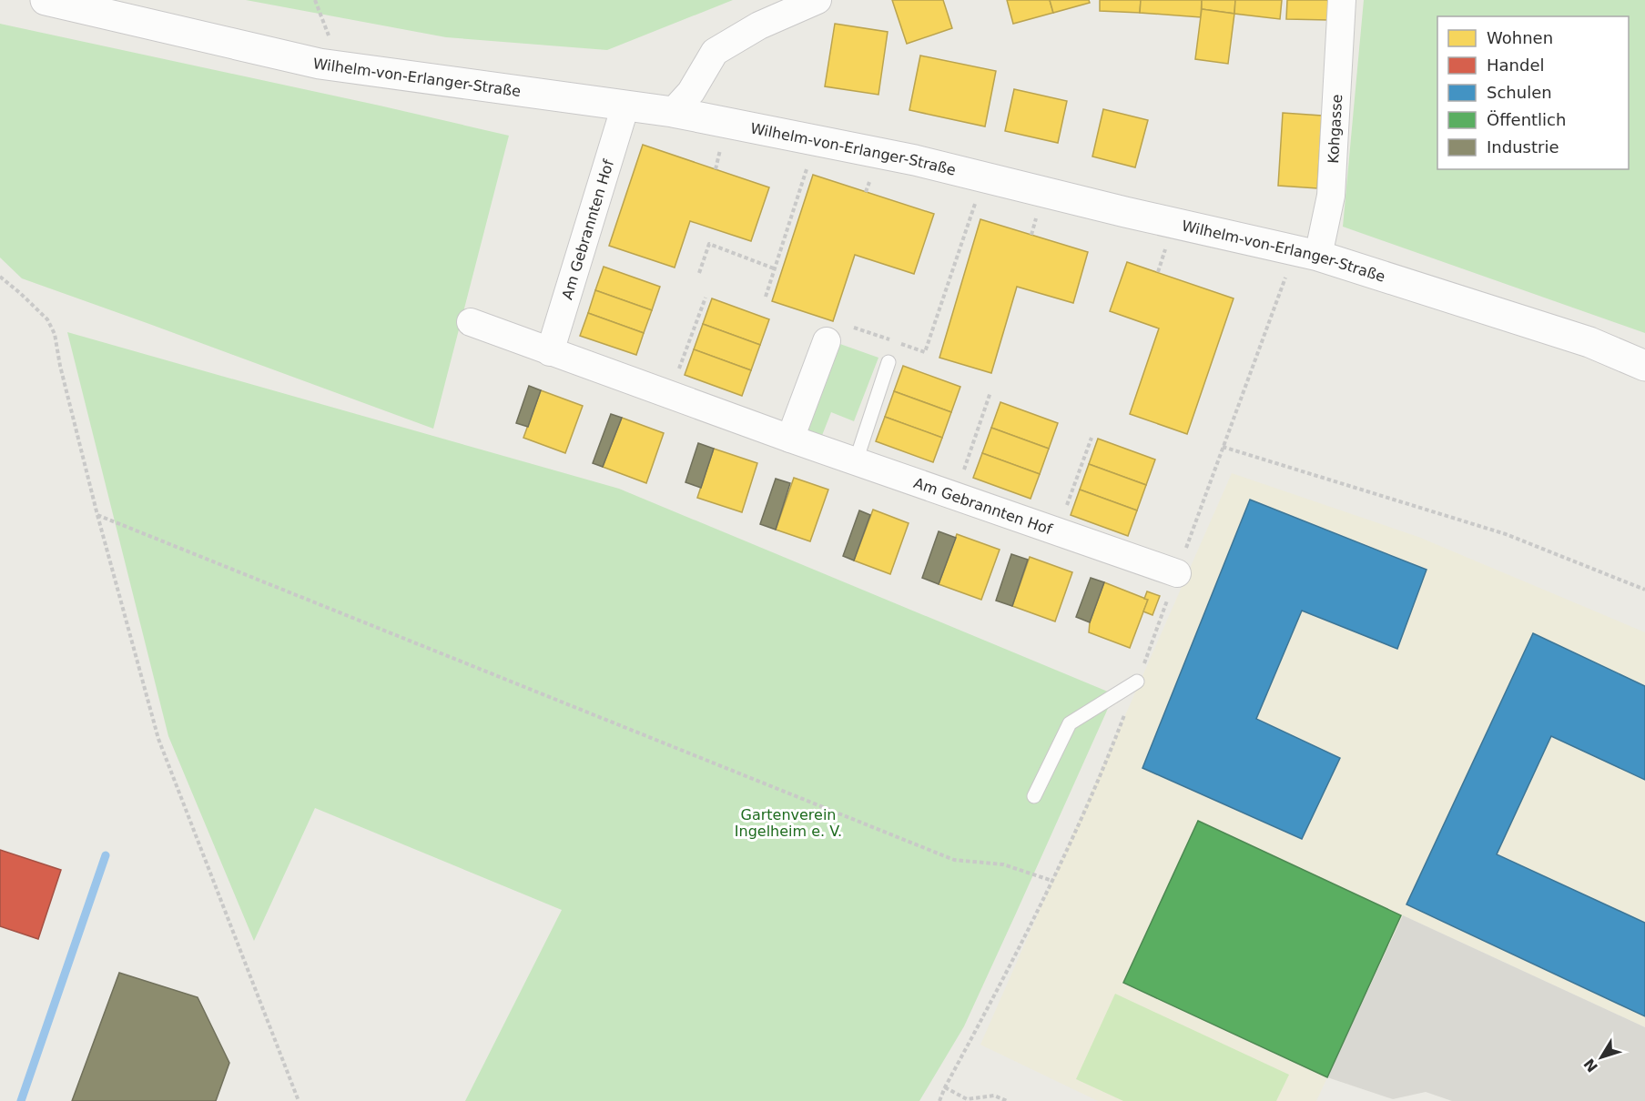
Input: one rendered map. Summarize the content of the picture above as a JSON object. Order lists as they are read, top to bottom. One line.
{"streets":{"main road":["Wilhelm-von-Erlanger-Straße"],"street":["Kohgasse","Am Gebrannten Hof"]},"crossings":[["Wilhelm-von-Erlanger-Straße","Kohgasse"],["Wilhelm-von-Erlanger-Straße","Am Gebrannten Hof"]],"parks":["Gartenverein Ingelheim e. V."],"legend":["Wohnen","Handel","Schulen","Öffentlich","Industrie"],"north":"bottom left"}
